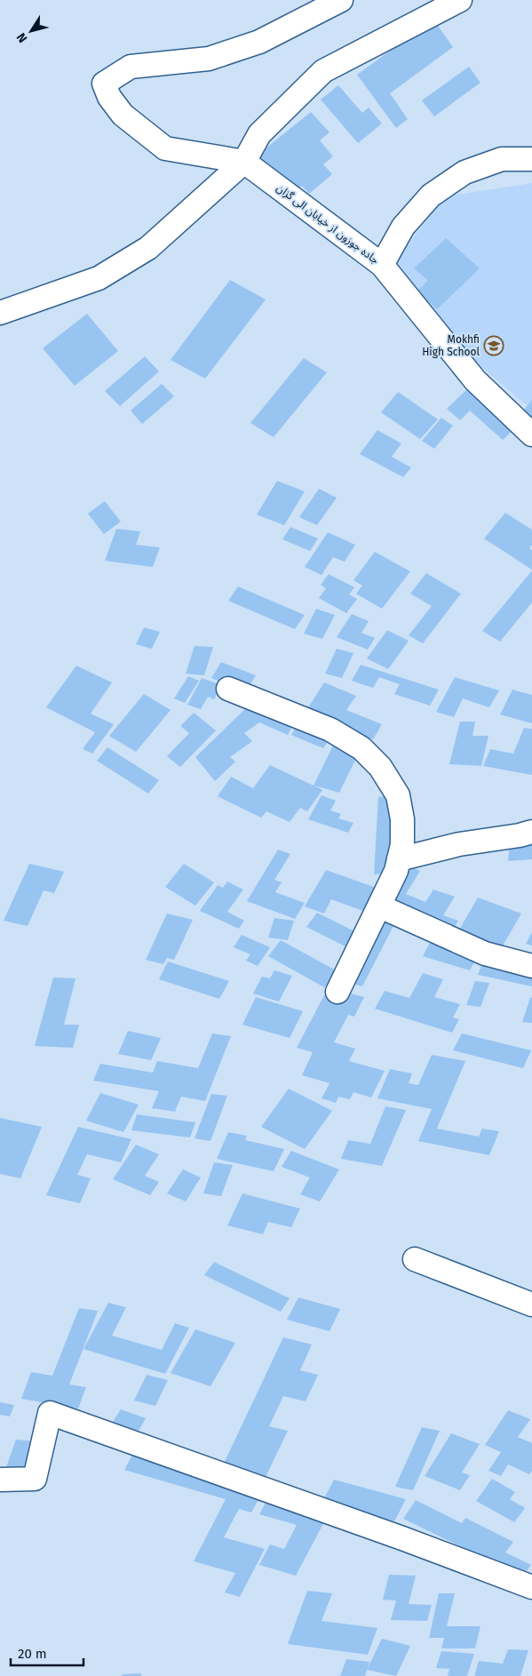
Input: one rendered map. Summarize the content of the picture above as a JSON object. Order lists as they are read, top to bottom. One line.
{"streets":{"street":["جاده جوزون از خیابان الی گزان"]},"places":{"school or university":["Mokhfi High School"]},"scale_bar":"20 m","north":"bottom left"}
